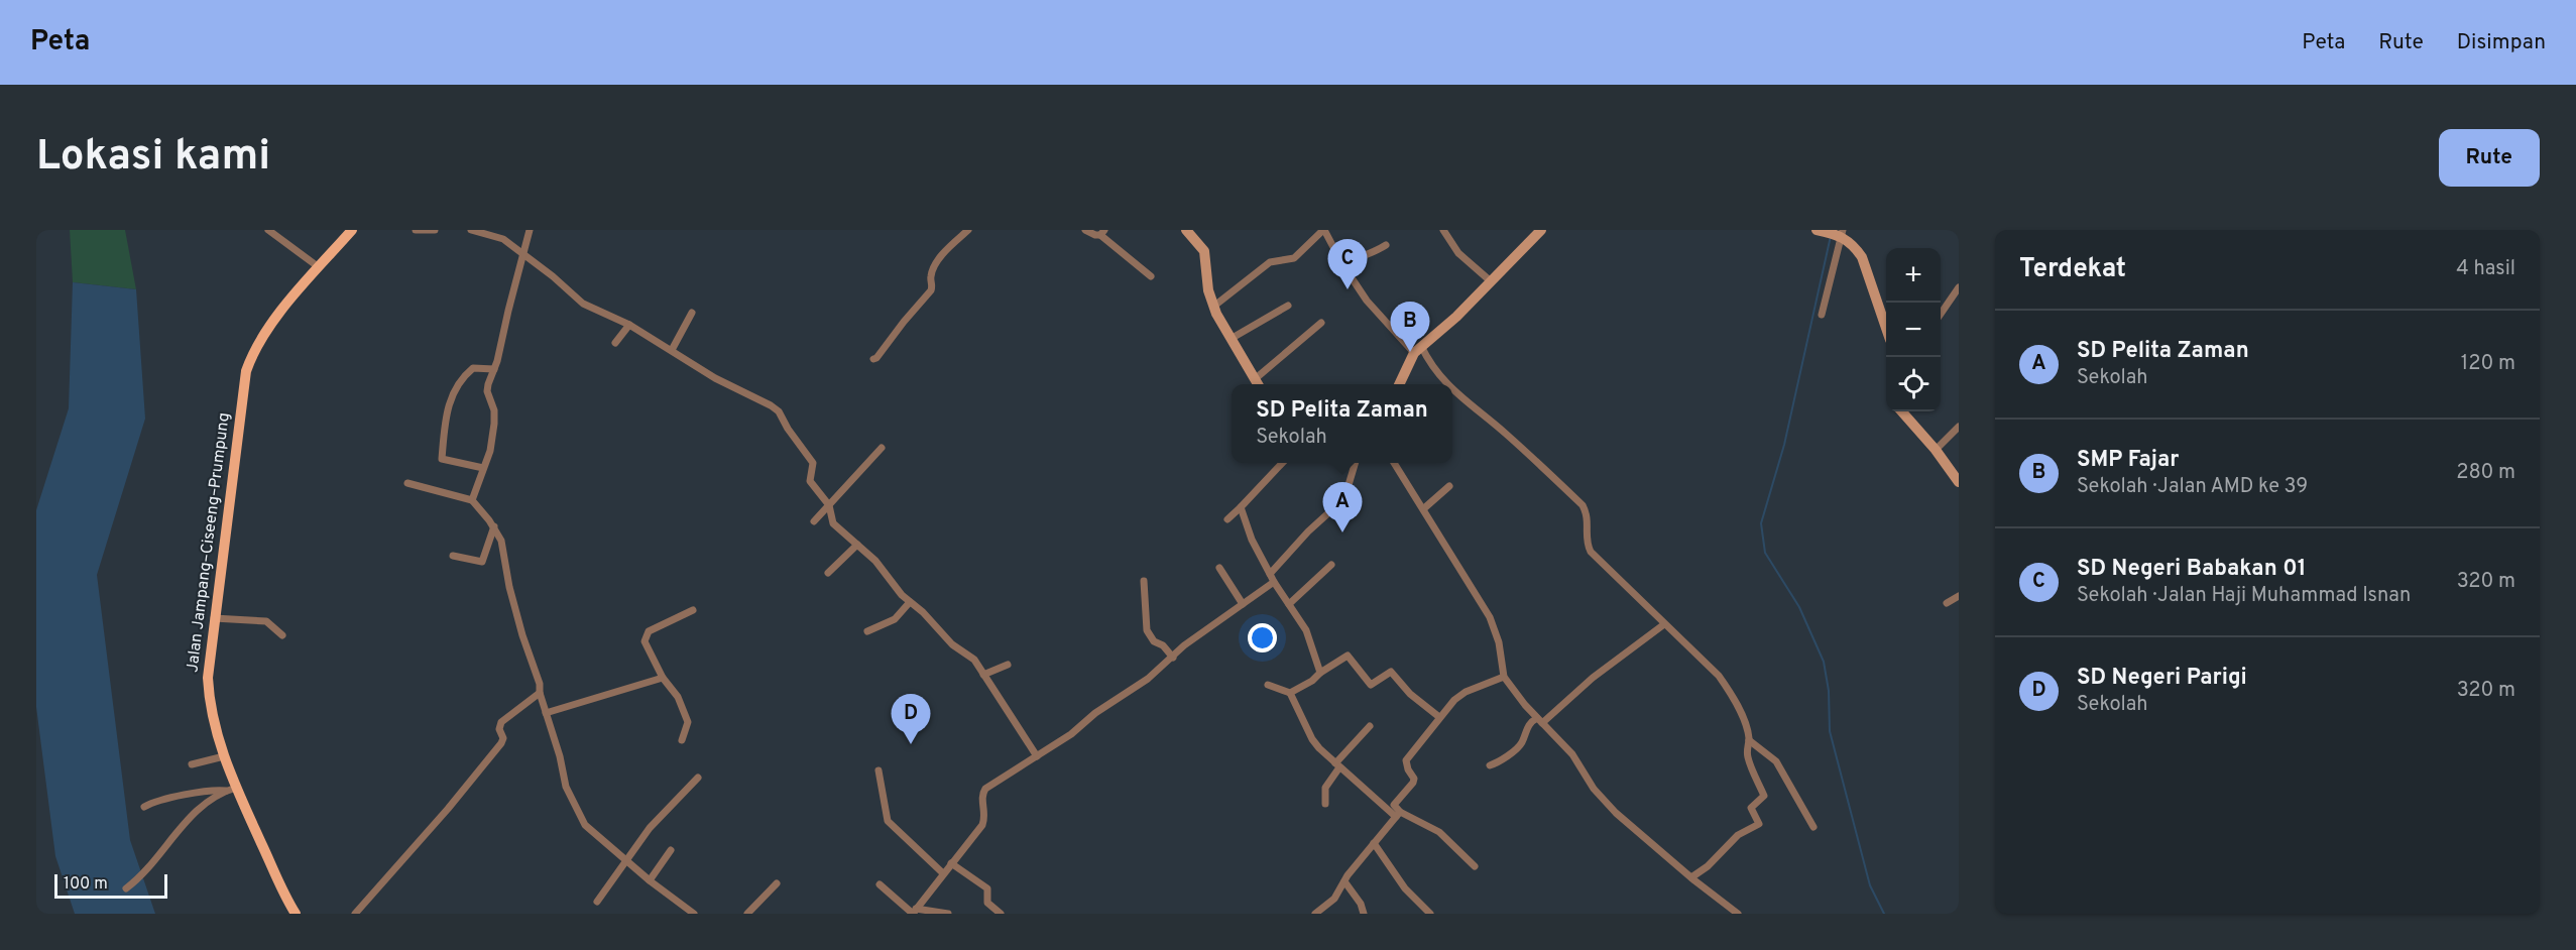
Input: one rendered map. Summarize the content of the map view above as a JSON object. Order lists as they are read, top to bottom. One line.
{"streets":{"main road":["Jalan Jampang–Ciseeng–Prumpung"]},"scale_bar":"100 m","page":{"header":"Peta","nav":["Peta","Rute","Disimpan"],"buttons":"Rute","title":"Lokasi kami","heading":["Terdekat","4 hasil"],"pins":["C","B","A","D"],"map_buttons":["+","−"],"list":[{"mark":"A","name":"SD Pelita Zaman","note":"Sekolah","value":"120 m"},{"mark":"B","name":"SMP Fajar","note":"Sekolah · Jalan AMD ke 39","value":"280 m"},{"mark":"C","name":"SD Negeri Babakan 01","note":"Sekolah · Jalan Haji Muhammad Isnan","value":"320 m"},{"mark":"D","name":"SD Negeri Parigi","note":"Sekolah","value":"320 m"}],"popup":["SD Pelita Zaman","Sekolah"],"scale":"100 m"}}
